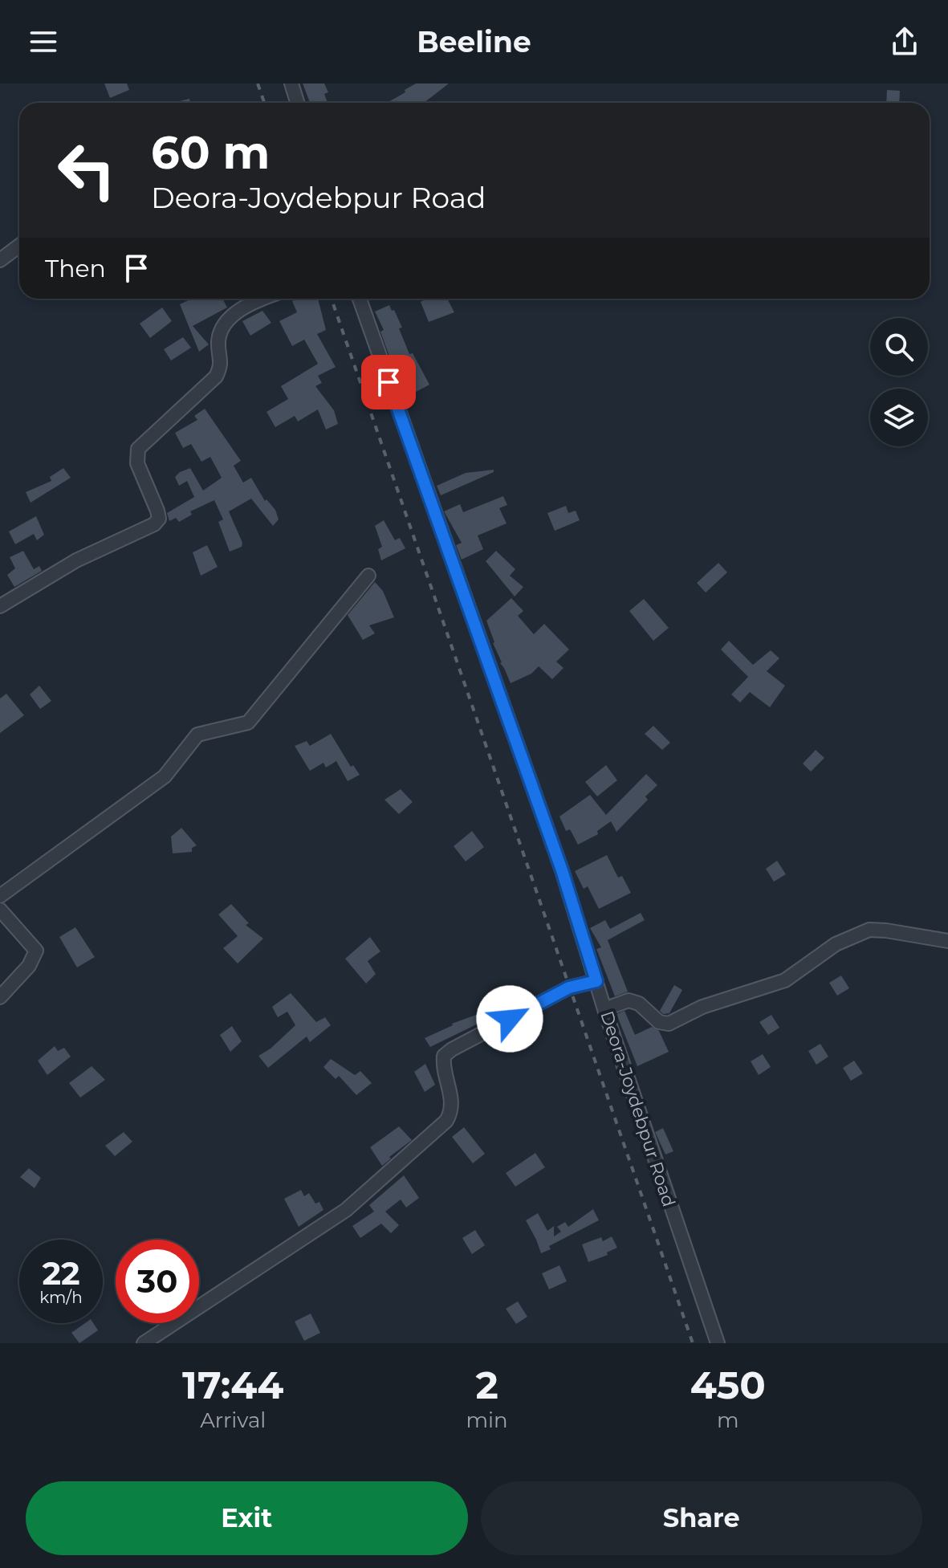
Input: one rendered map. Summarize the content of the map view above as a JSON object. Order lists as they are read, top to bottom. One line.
{"streets":{"street":["Deora-Joydebpur Road"]},"page":{"header":"Beeline","turn":["60 m","Deora-Joydebpur Road"],"then":"Then","speed":"22 km/h","limit":"30","eta":["17:44","Arrival","2","min","450","m"],"buttons":["Exit","Share"]}}
